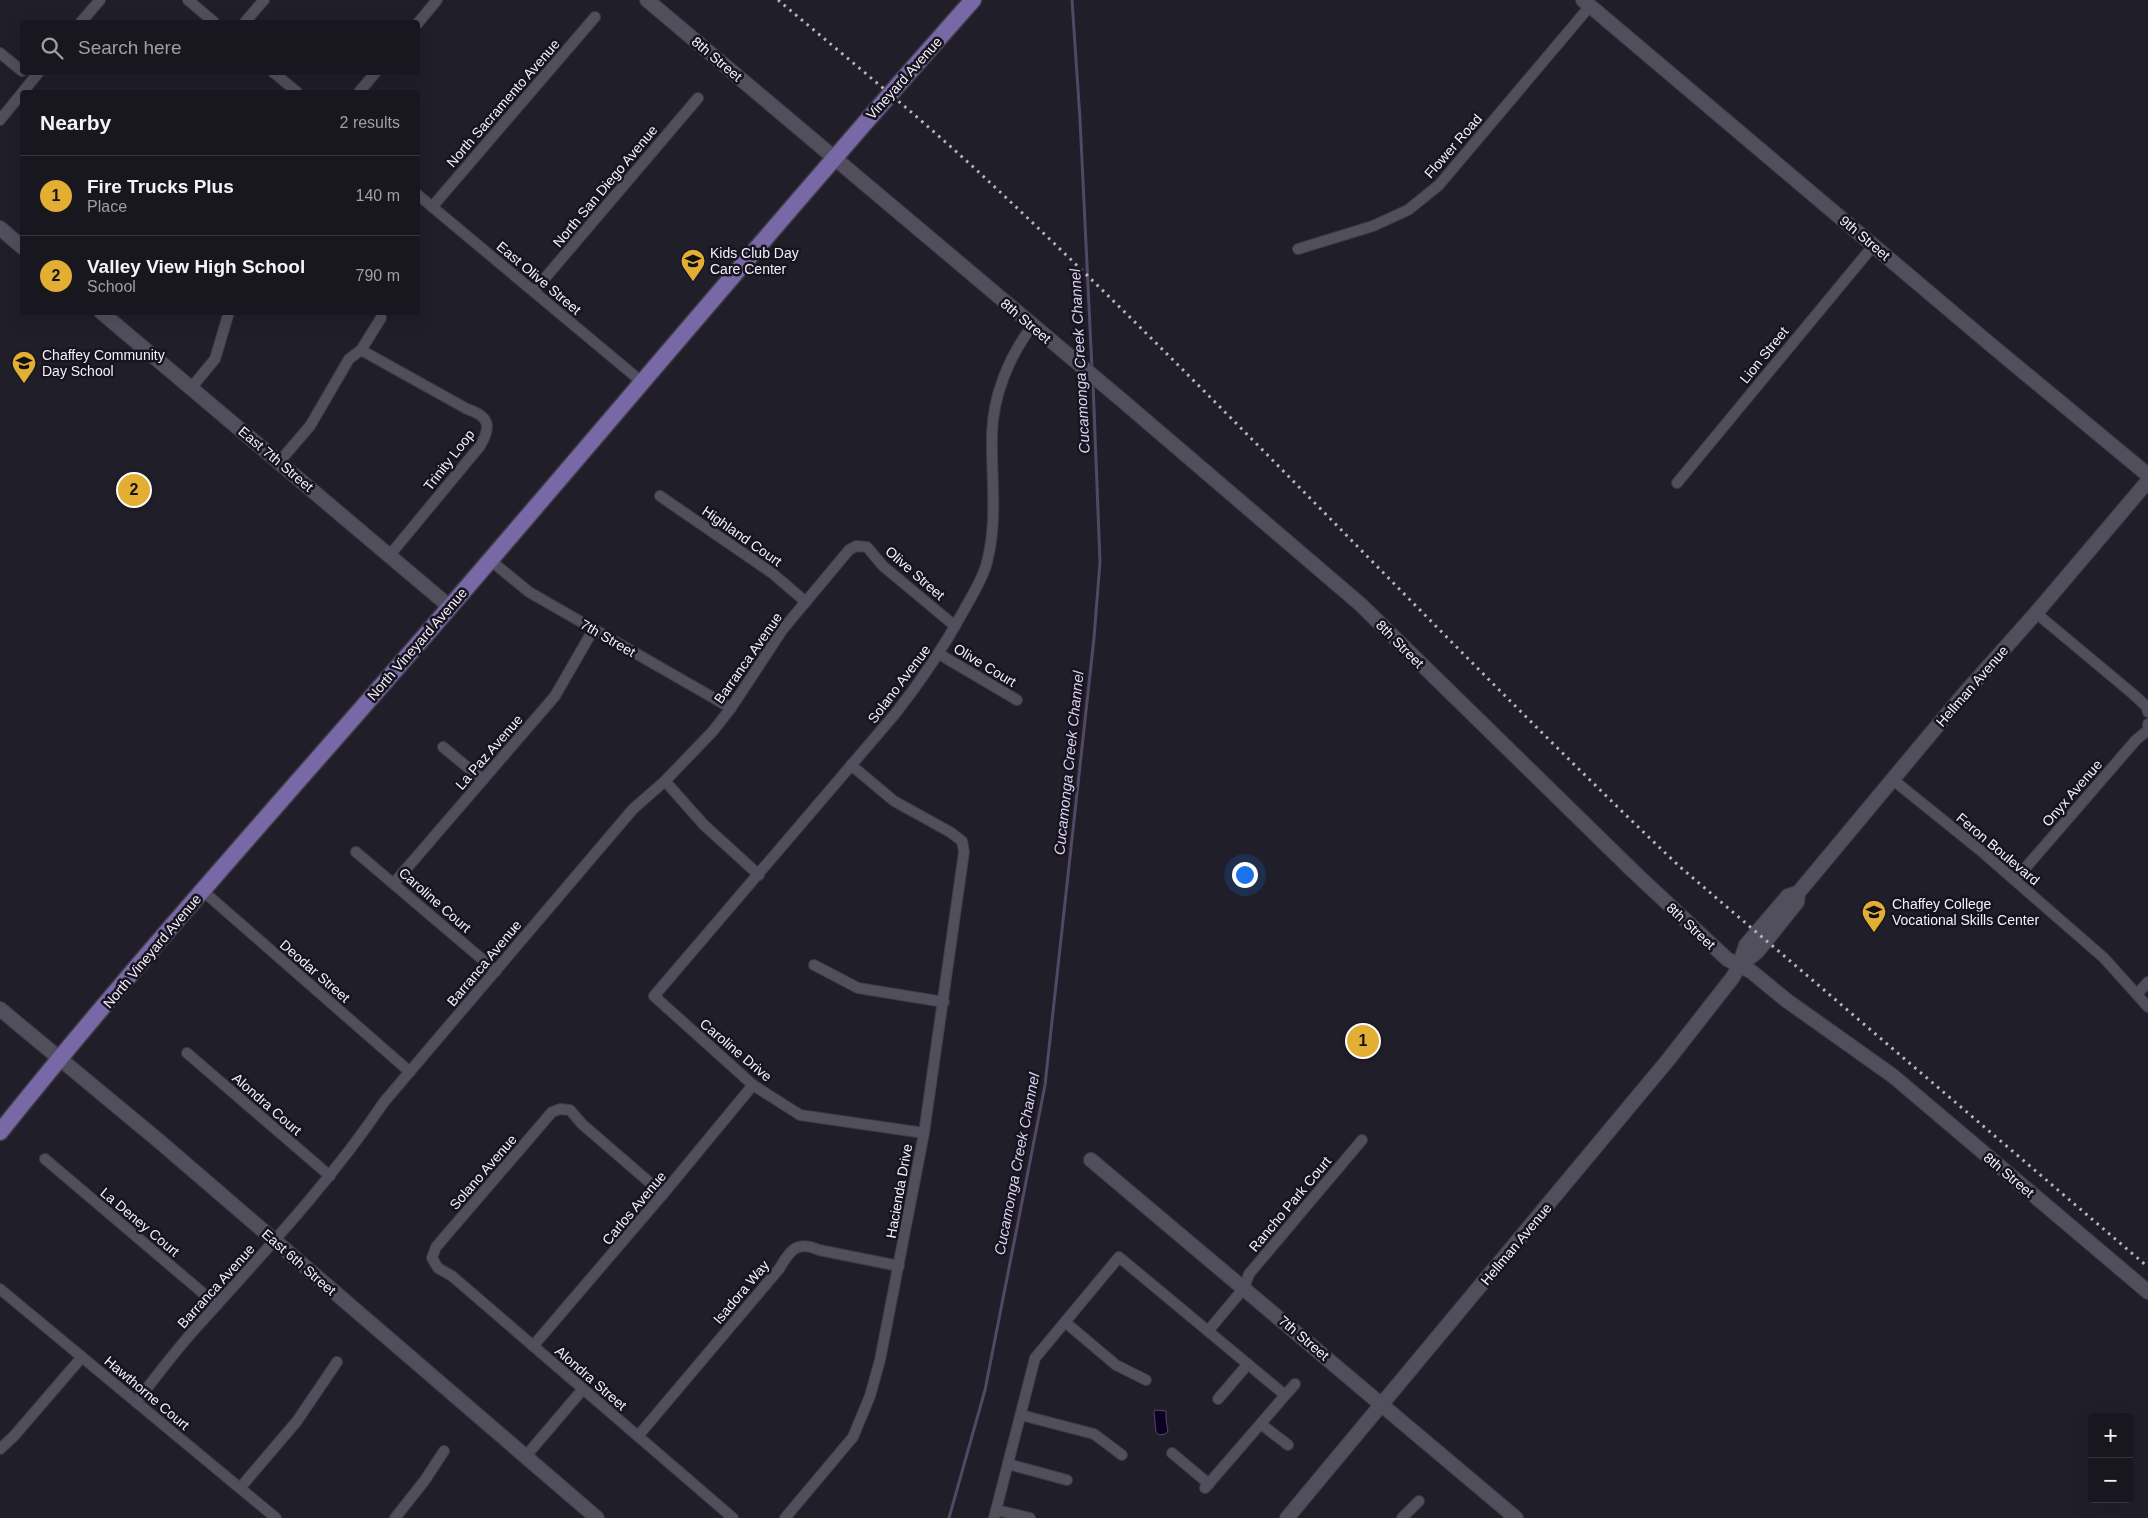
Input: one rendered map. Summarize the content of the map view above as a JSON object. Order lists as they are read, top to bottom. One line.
{"streets":{"main road":["Vineyard Avenue","North Vineyard Avenue"],"street":["8th Street","North Sacramento Avenue","Flower Road","North San Diego Avenue","9th Street","East Olive Street","Lion Street","East 7th Street","Trinity Loop","Highland Court","Olive Street","7th Street","Barranca Avenue","Olive Court","Solano Avenue","Hellman Avenue","La Paz Avenue","Onyx Avenue","Feron Boulevard","Caroline Court","Deodar Street","Caroline Drive","Alondra Court","Hacienda Drive","Rancho Park Court","Carlos Avenue","La Deney Court","East 6th Street","Isadora Way","Alondra Street","Hawthorne Court"]},"crossings":[["8th Street","Vineyard Avenue"],["8th Street","North Vineyard Avenue"],["8th Street","Solano Avenue"],["8th Street","Hellman Avenue"],["Vineyard Avenue","North Vineyard Avenue"],["North Sacramento Avenue","East Olive Street"],["Flower Road","9th Street"],["North San Diego Avenue","East Olive Street"],["9th Street","Lion Street"],["East Olive Street","North Vineyard Avenue"],["East 7th Street","Trinity Loop"],["East 7th Street","North Vineyard Avenue"],["Highland Court","Barranca Avenue"],["Olive Street","Barranca Avenue"],["Olive Street","Solano Avenue"],["7th Street","North Vineyard Avenue"],["7th Street","Barranca Avenue"],["7th Street","Hellman Avenue"],["7th Street","La Paz Avenue"],["7th Street","Rancho Park Court"],["North Vineyard Avenue","Deodar Street"],["North Vineyard Avenue","East 6th Street"],["Barranca Avenue","Caroline Court"],["Barranca Avenue","Deodar Street"],["Barranca Avenue","Alondra Court"],["Barranca Avenue","La Deney Court"],["Barranca Avenue","East 6th Street"],["Barranca Avenue","Hawthorne Court"],["Olive Court","Solano Avenue"],["Solano Avenue","Caroline Drive"],["Solano Avenue","Hacienda Drive"],["Solano Avenue","Carlos Avenue"],["Solano Avenue","Alondra Street"],["Hellman Avenue","Feron Boulevard"],["La Paz Avenue","Caroline Court"],["Onyx Avenue","Feron Boulevard"],["Caroline Drive","Hacienda Drive"],["Caroline Drive","Carlos Avenue"],["Hacienda Drive","Isadora Way"],["Carlos Avenue","Alondra Street"],["Isadora Way","Alondra Street"]],"water":["Cucamonga Creek Channel"],"places":{"school or university":["Kids Club Day Care Center","Chaffey Community Day School","Chaffey College Vocational Skills Center"]},"page":{"search":"Search here","heading":["Nearby","2 results"],"list":[{"mark":"1","name":"Fire Trucks Plus","note":"Place","value":"140 m"},{"mark":"2","name":"Valley View High School","note":"School","value":"790 m"}],"pins":["2","1"],"map_buttons":["+","−"]}}
